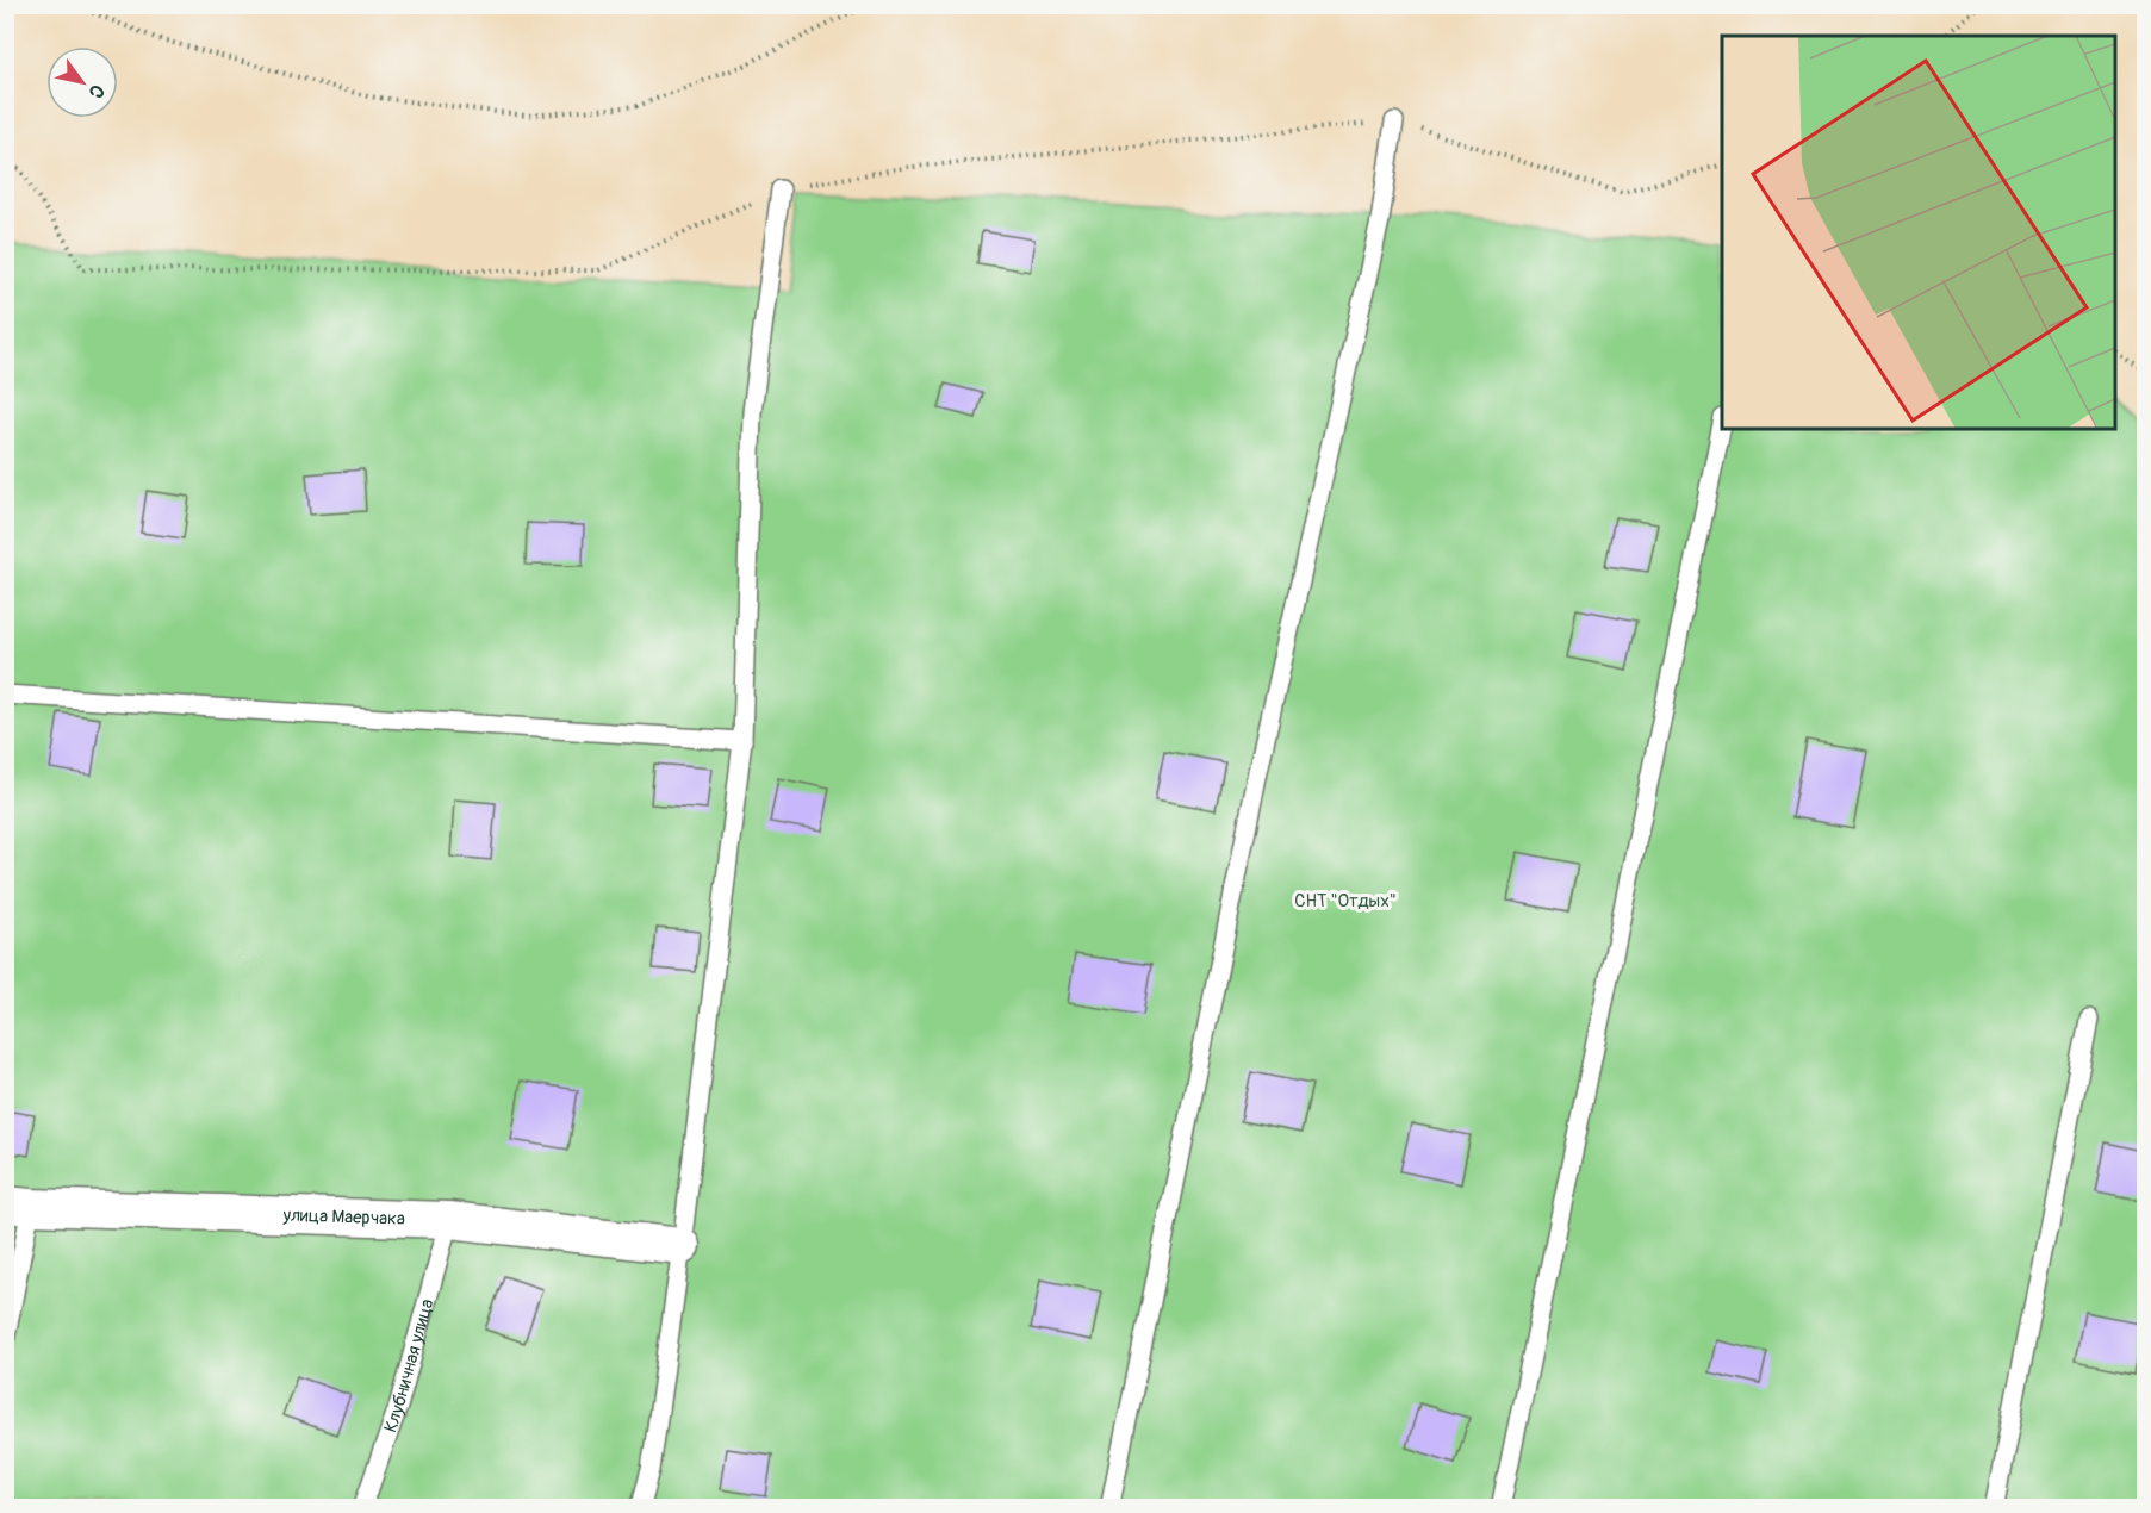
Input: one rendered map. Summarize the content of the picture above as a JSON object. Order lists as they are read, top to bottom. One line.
{"streets":{"street":["улица Маерчака"],"lane":["Клубничная улица"]},"crossings":[["улица Маерчака","Клубничная улица"]],"parks":["СНТ \"Отдых\""],"north":"bottom right"}
